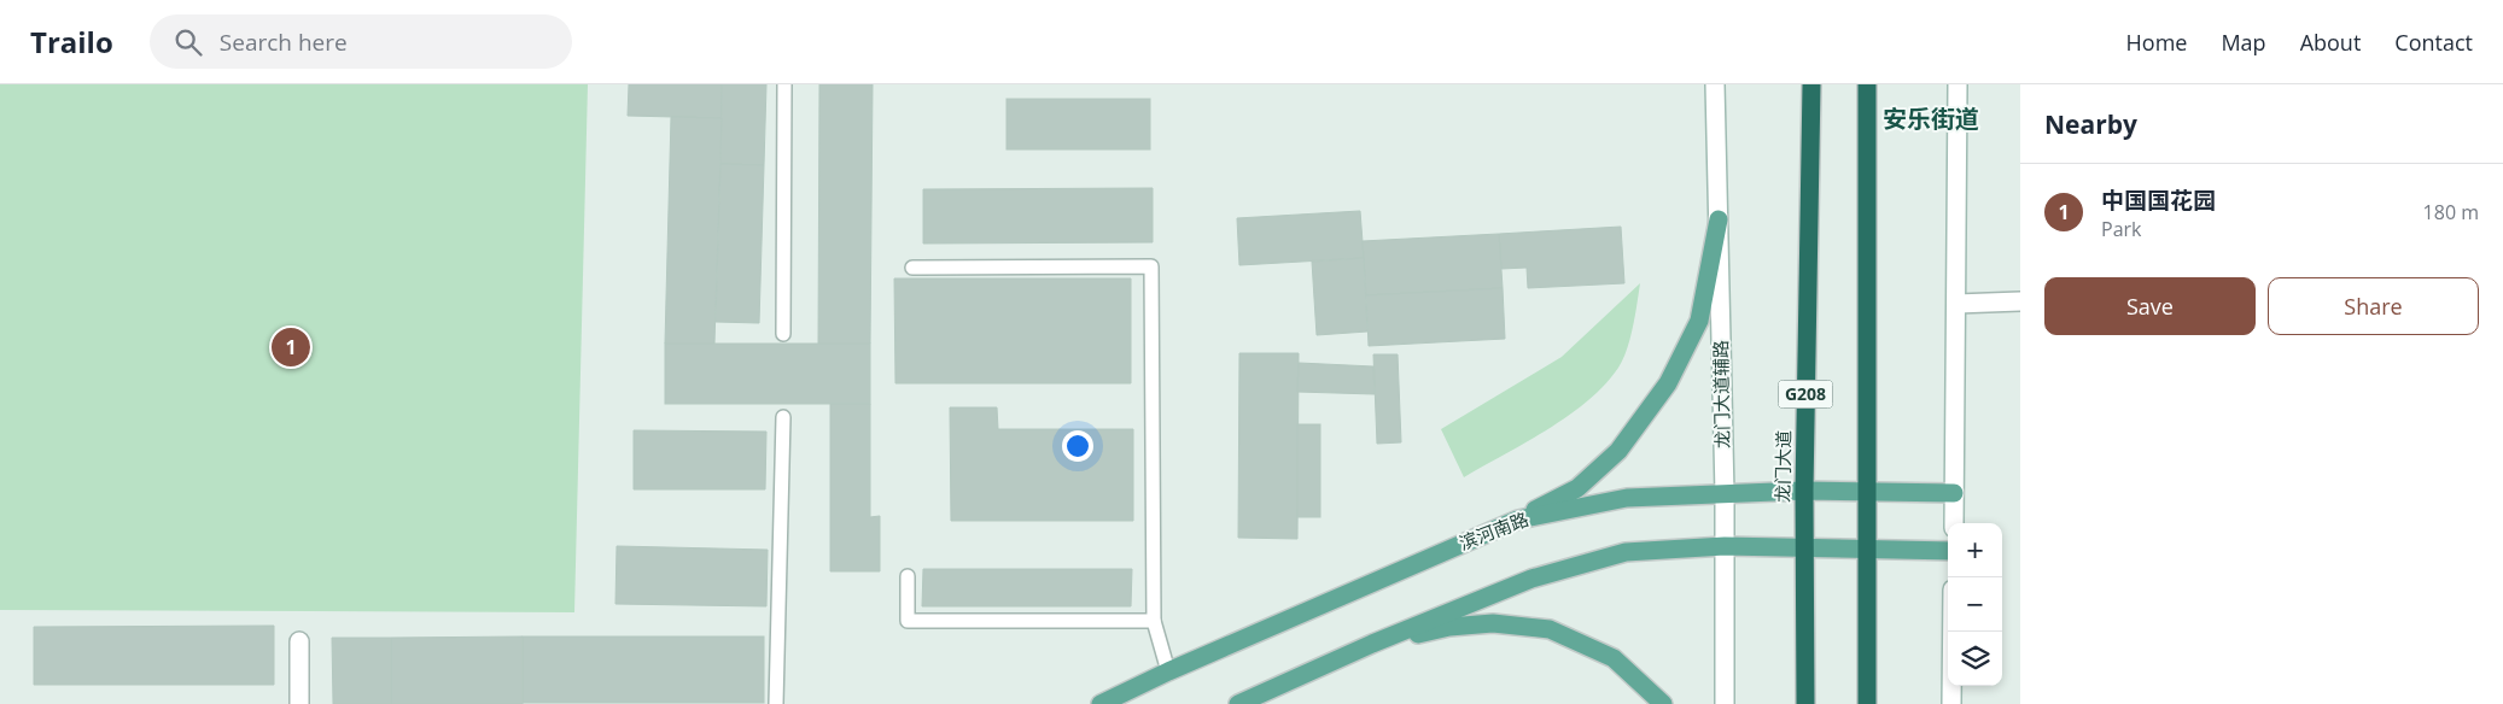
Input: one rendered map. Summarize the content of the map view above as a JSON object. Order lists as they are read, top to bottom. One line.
{"streets":{"highway":["G208","龙门大道"],"main road":["龙门大道辅路","滨河南路"]},"crossings":[["龙门大道辅路","滨河南路"],["龙门大道","滨河南路"]],"districts":["安乐街道"],"page":{"header":"Trailo","search":"Search here","nav":["Home","Map","About","Contact"],"heading":"Nearby","list":[{"mark":"1","name":"中国国花园","note":"Park","value":"180 m"}],"buttons":["Save","Share"],"pins":"1","map_buttons":["+","−"]}}
